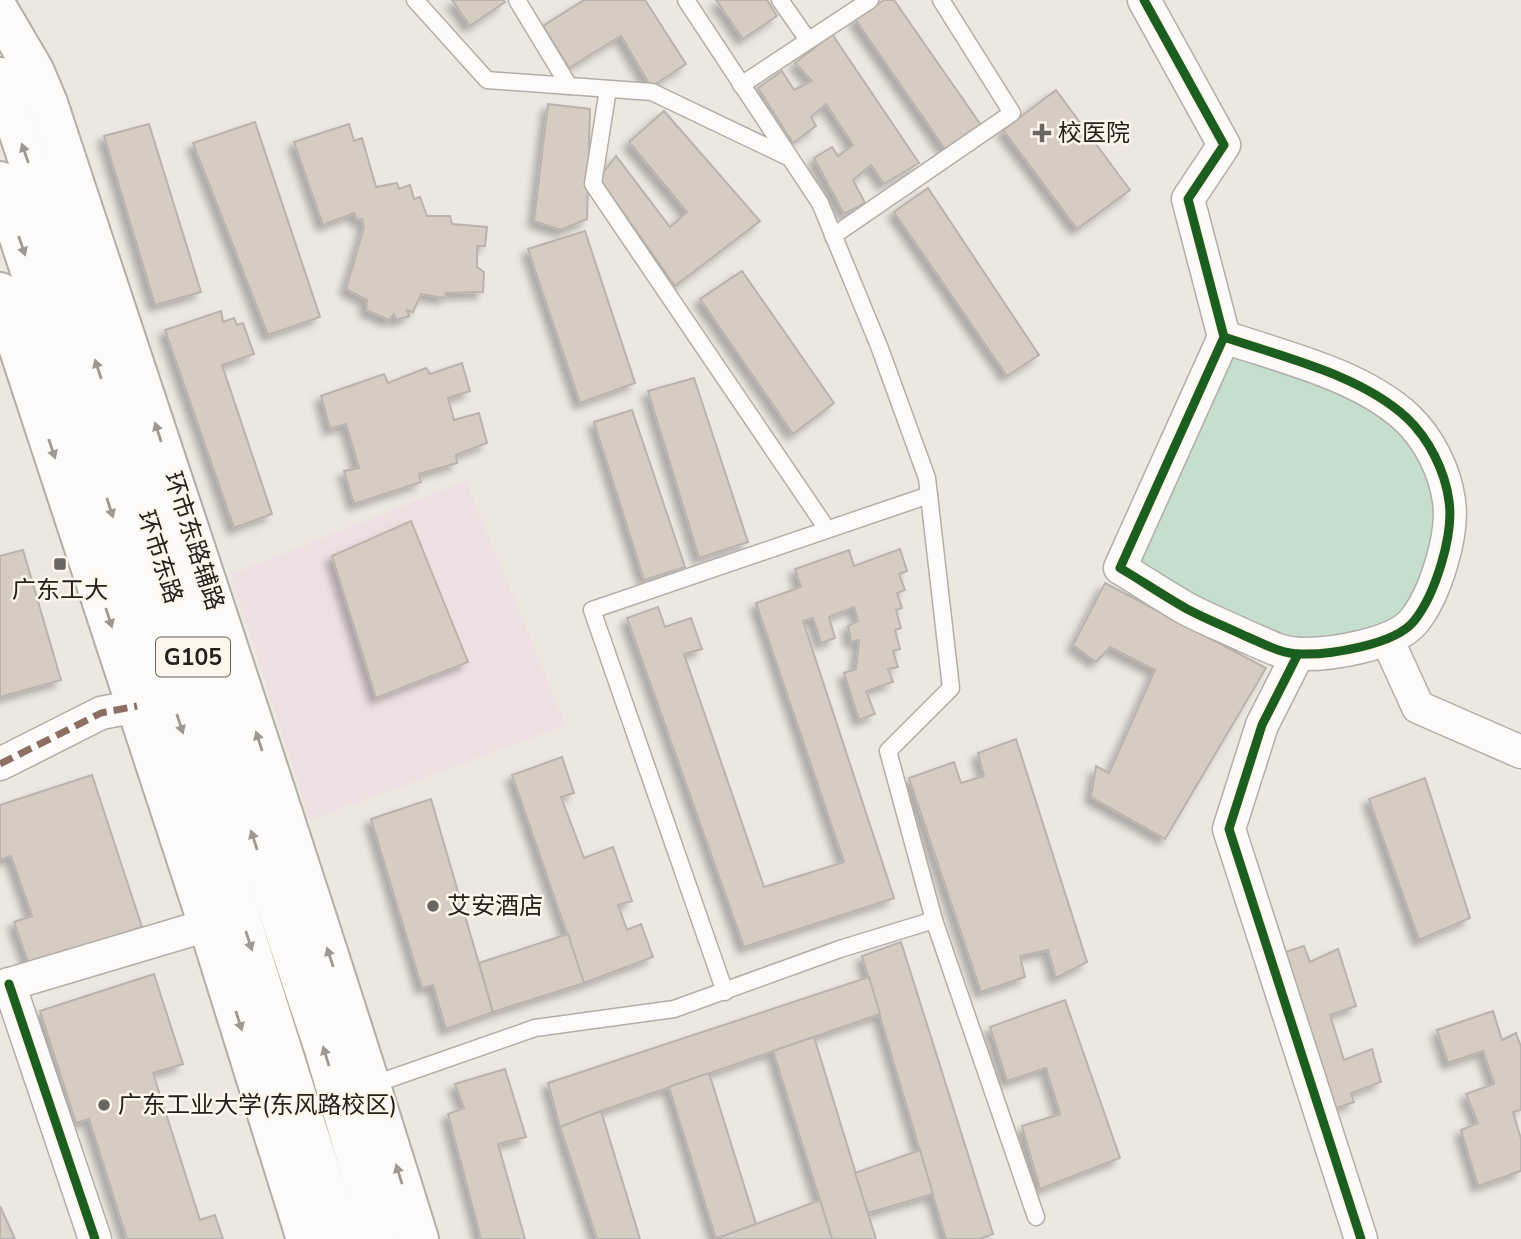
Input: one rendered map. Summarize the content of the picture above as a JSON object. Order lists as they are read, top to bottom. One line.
{"streets":{"main road":["环市东路辅路","环市东路","G105"]},"places":{"health":["校医院"],"transit":["广东工大"],"other":["艾安酒店","广东工业大学(东风路校区)"]}}
